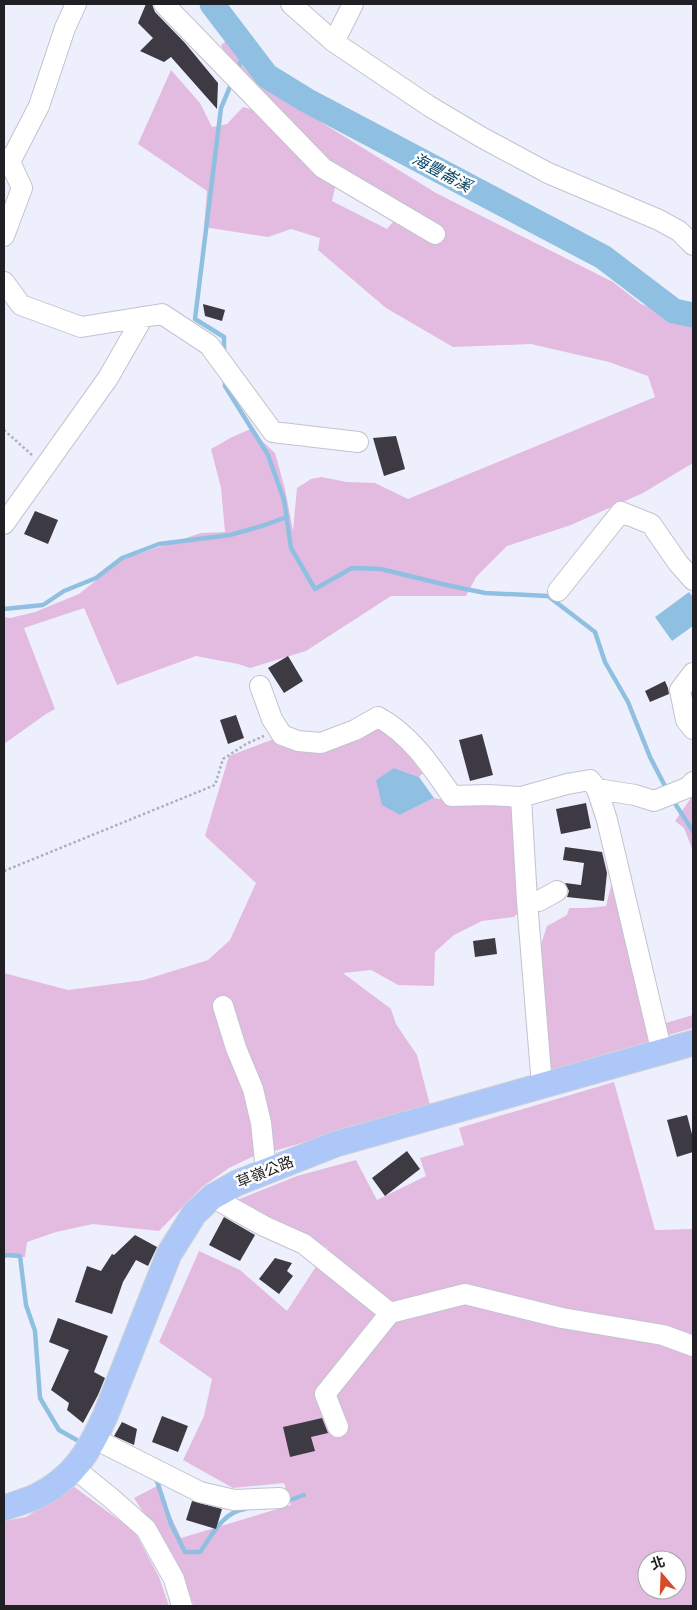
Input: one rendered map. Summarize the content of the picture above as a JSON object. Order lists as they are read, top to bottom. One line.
{"streets":{"main road":["草嶺公路"]},"water":["海豐崙溪"],"north":"top"}
